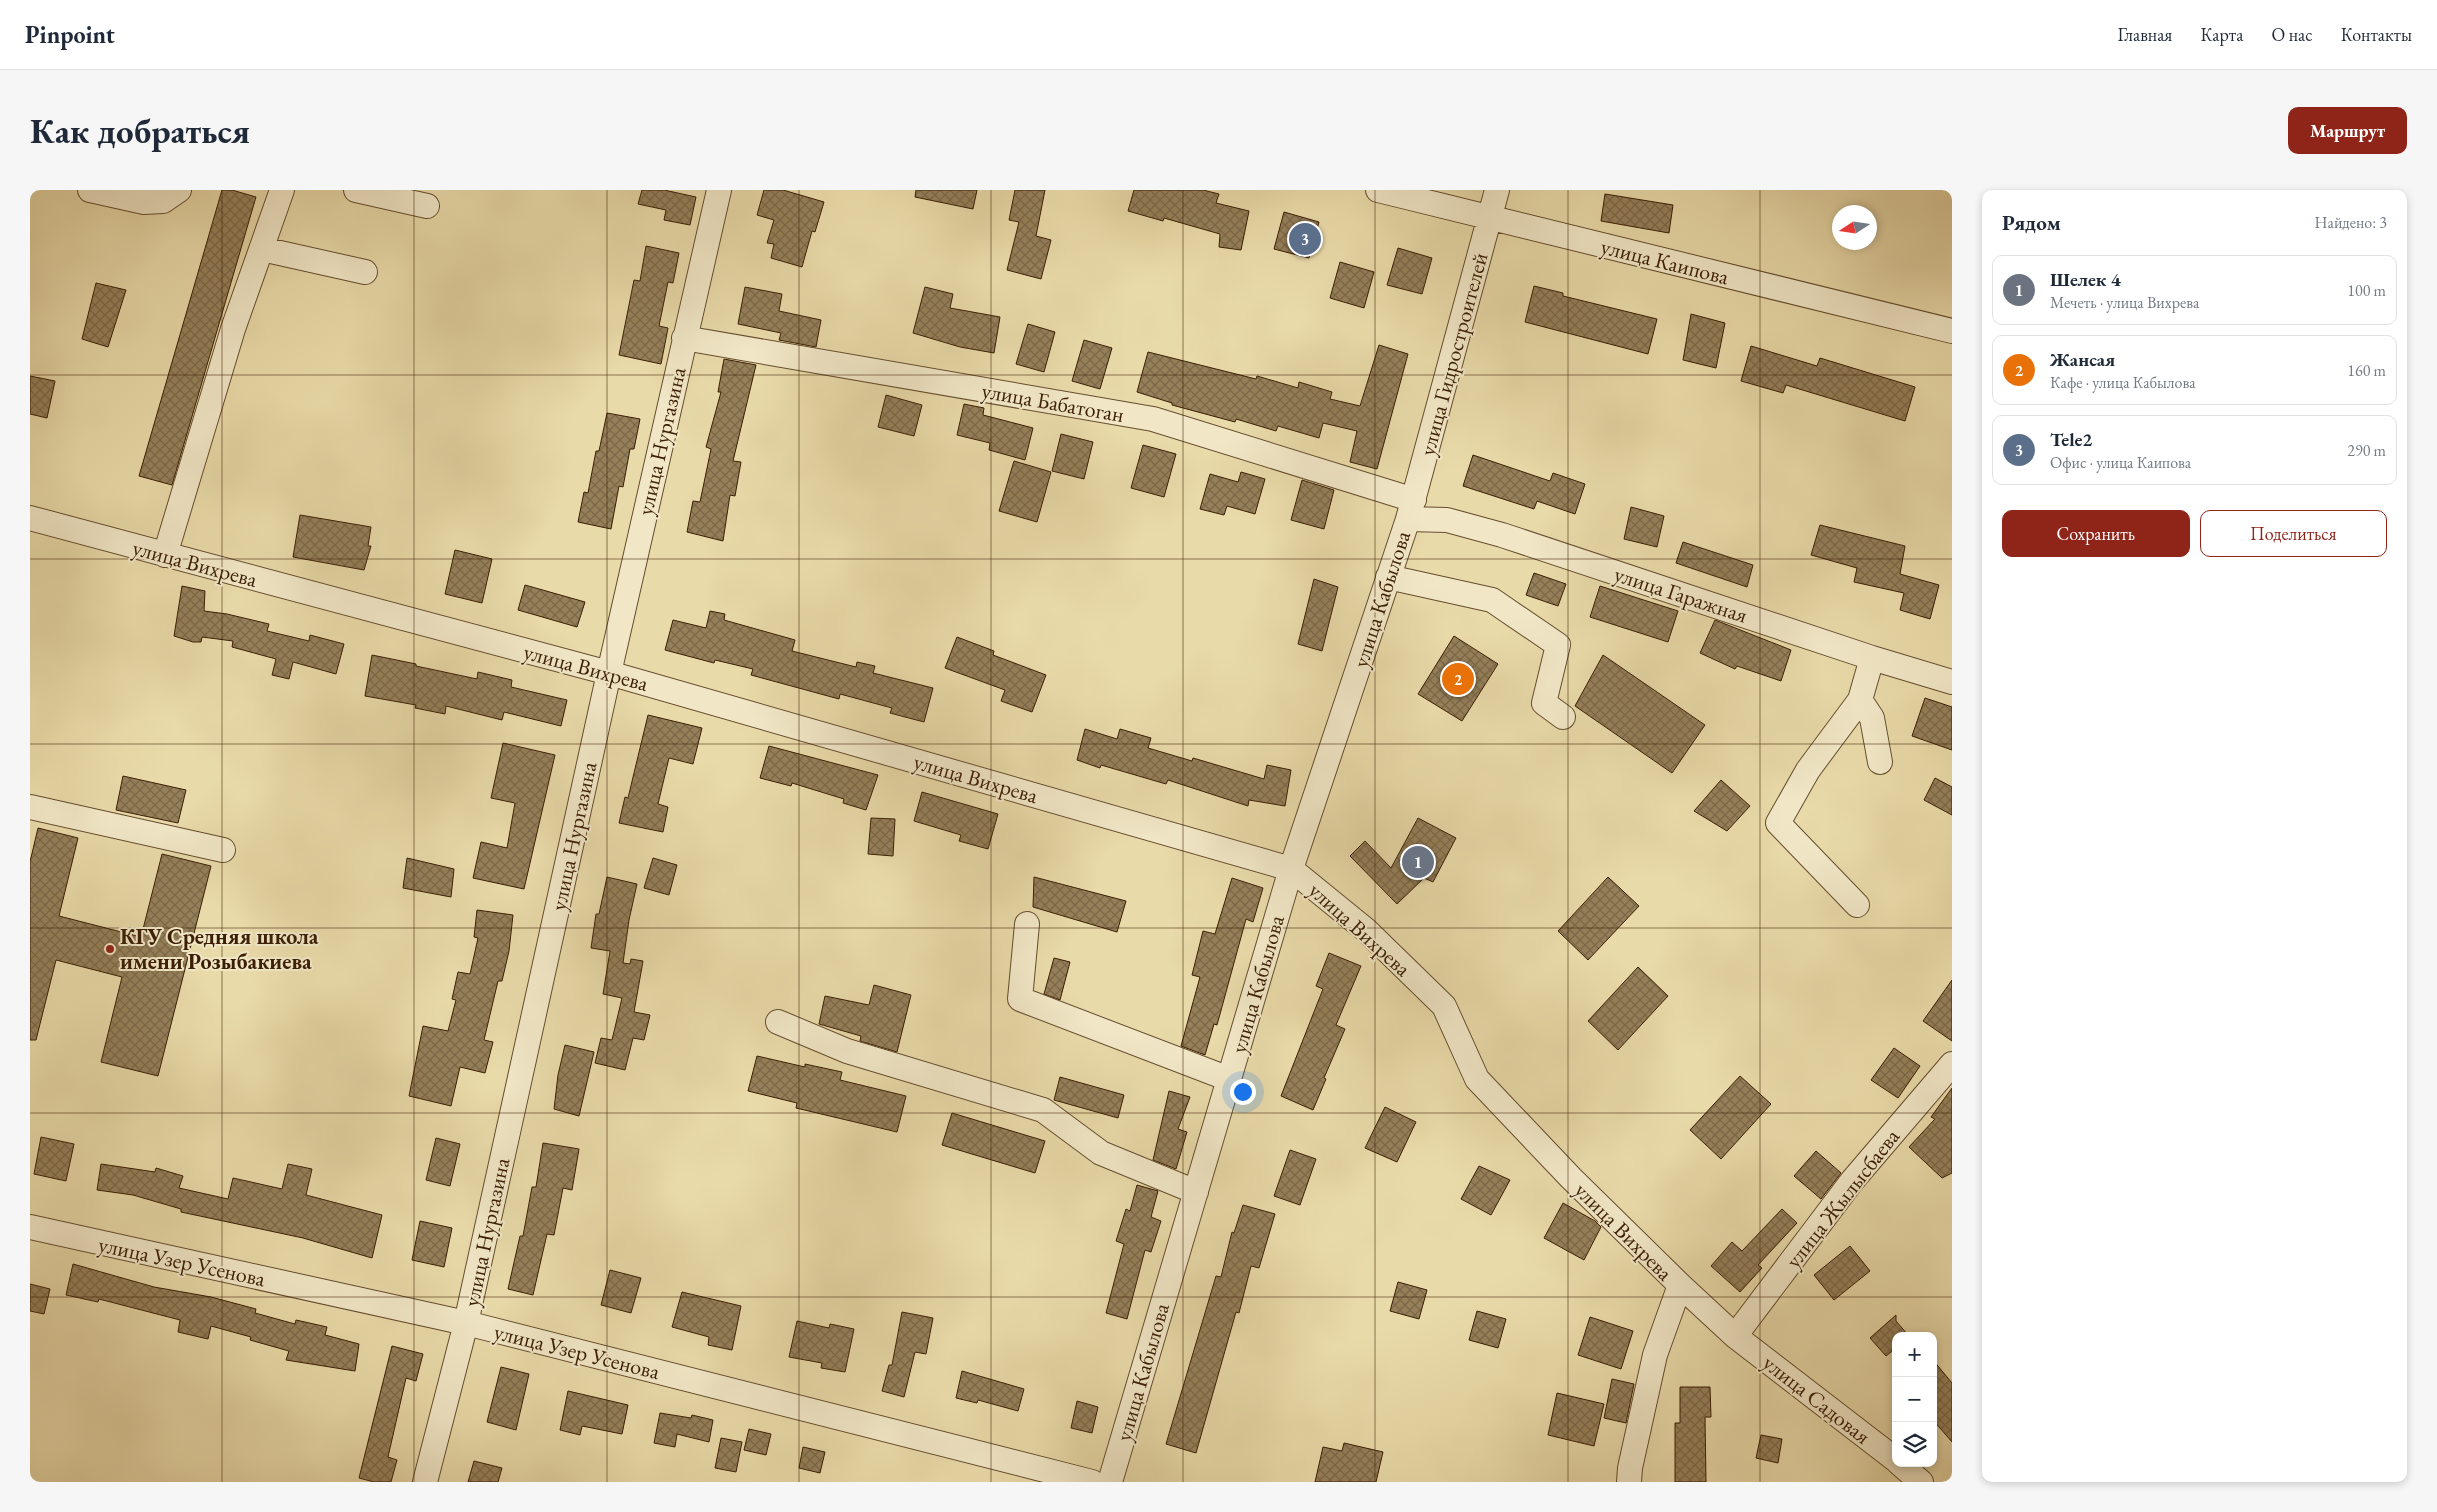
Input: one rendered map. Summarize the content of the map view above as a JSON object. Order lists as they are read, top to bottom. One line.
{"streets":{"street":["улица Каипова","улица Гидростроителей","улица Бабатоган","улица Нургазина","улица Вихрева","улица Гаражная","улица Кабылова","улица Жылысбаева","улица Узер Усенова","улица Садовая"]},"crossings":[["улица Каипова","улица Гидростроителей"],["улица Гидростроителей","улица Бабатоган"],["улица Гидростроителей","улица Гаражная"],["улица Гидростроителей","улица Кабылова"],["улица Бабатоган","улица Нургазина"],["улица Бабатоган","улица Гаражная"],["улица Бабатоган","улица Кабылова"],["улица Нургазина","улица Вихрева"],["улица Нургазина","улица Узер Усенова"],["улица Вихрева","улица Кабылова"],["улица Вихрева","улица Жылысбаева"],["улица Вихрева","улица Садовая"],["улица Гаражная","улица Кабылова"],["улица Жылысбаева","улица Садовая"]],"places":["КГУ Средняя школа имени Розыбакиева"],"north":"left","page":{"header":"Pinpoint","nav":["Главная","Карта","О нас","Контакты"],"buttons":["Маршрут",["Сохранить","Поделиться"]],"title":"Как добраться","heading":["Рядом","Найдено: 3"],"pins":["3","2","1"],"list":[{"mark":"1","name":"Шелек 4","note":"Мечеть · улица Вихрева","value":"100 m"},{"mark":"2","name":"Жансая","note":"Кафе · улица Кабылова","value":"160 m"},{"mark":"3","name":"Tele2","note":"Офис · улица Каипова","value":"290 m"}],"map_buttons":["+","−"]}}
